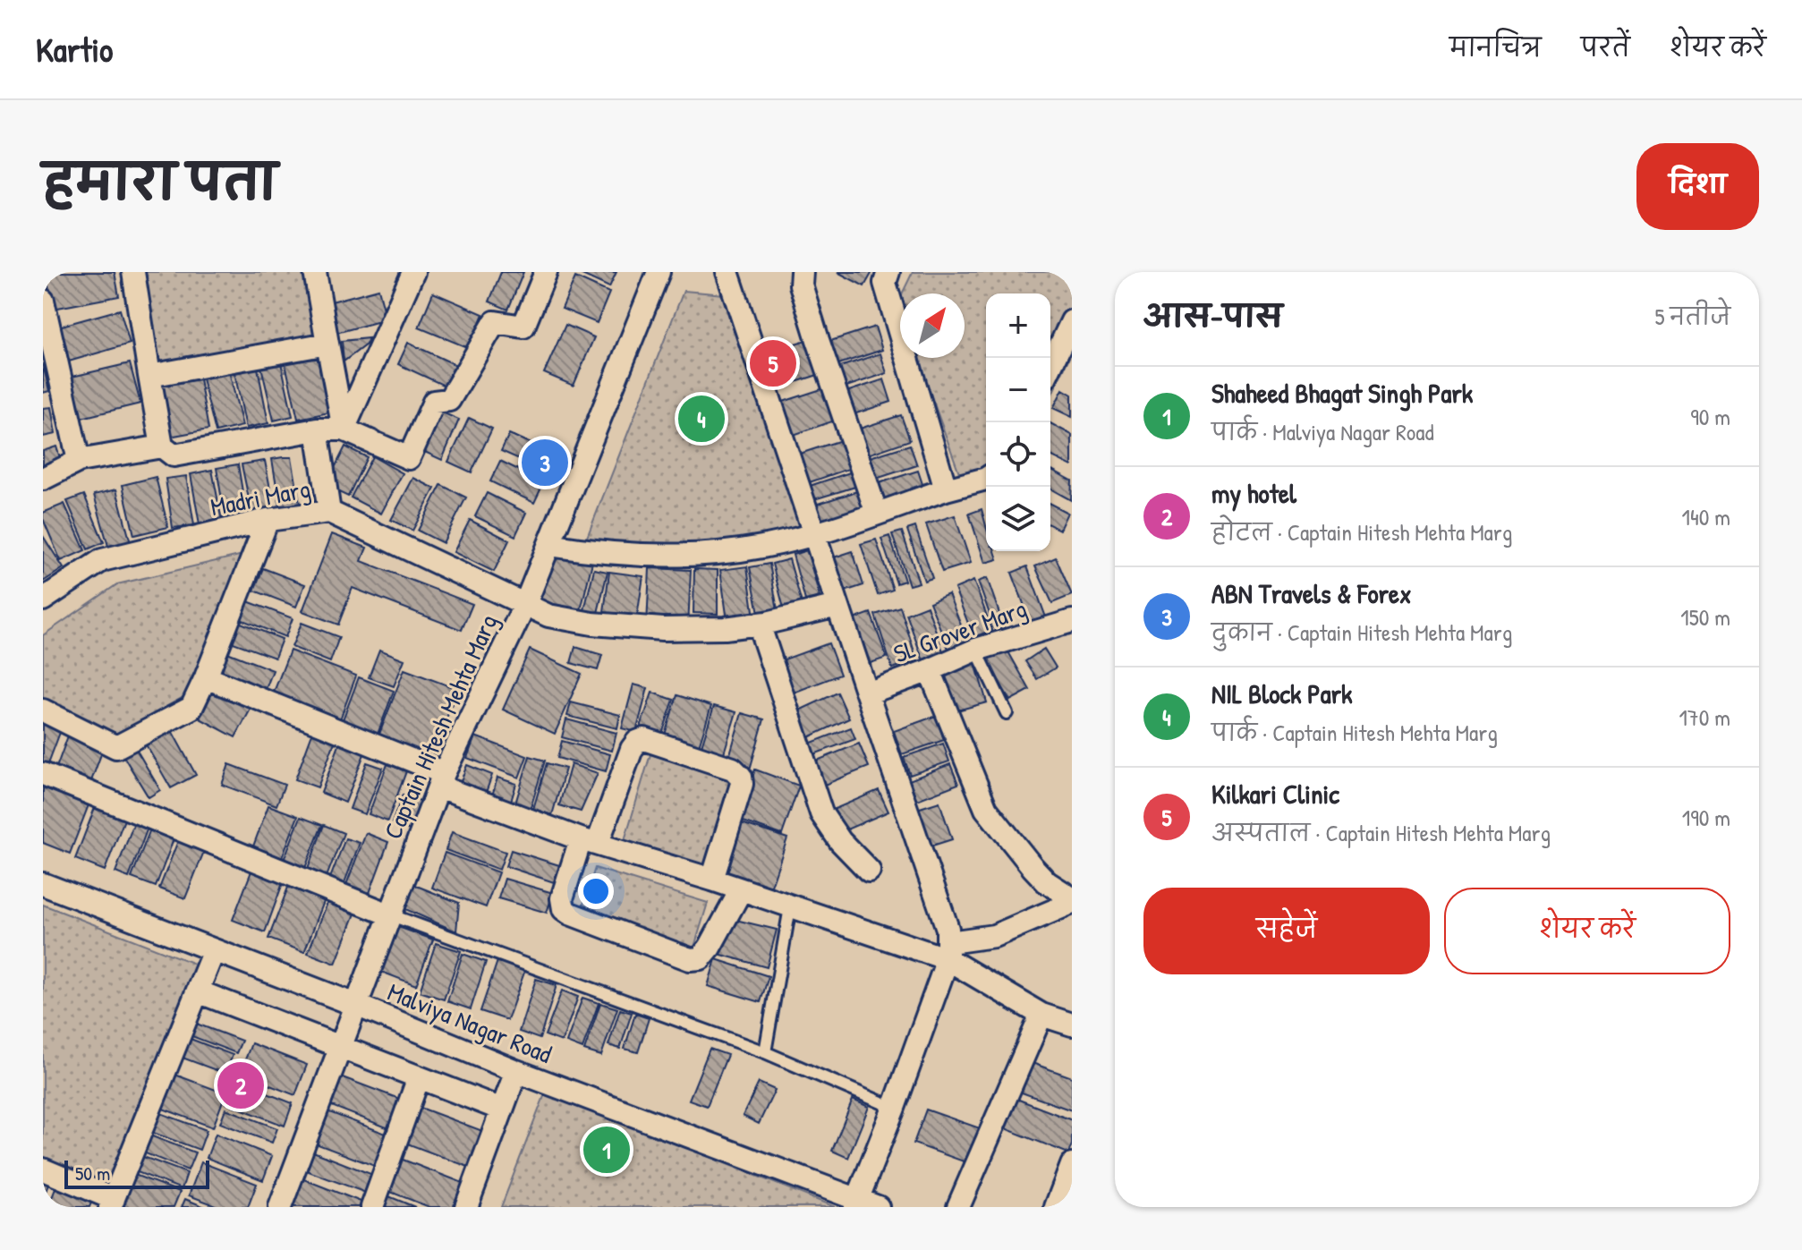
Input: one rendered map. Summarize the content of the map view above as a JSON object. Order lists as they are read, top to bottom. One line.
{"streets":{"street":["Madri Marg","SL Grover Marg","Captain Hitesh Mehta Marg","Malviya Nagar Road"]},"crossings":[["Madri Marg","Captain Hitesh Mehta Marg"],["Captain Hitesh Mehta Marg","Malviya Nagar Road"]],"scale_bar":"50 m","north":"top right","page":{"header":"Kartio","nav":["मानचित्र","परतें","शेयर करें"],"title":"हमारा पता","buttons":["दिशा",["सहेजें","शेयर करें"]],"heading":["आस-पास","5 नतीजे"],"map_buttons":["+","−"],"pins":["5","4","3","2","1"],"list":[{"mark":"1","name":"Shaheed Bhagat Singh Park","note":"पार्क · Malviya Nagar Road","value":"90 m"},{"mark":"2","name":"my hotel","note":"होटल · Captain Hitesh Mehta Marg","value":"140 m"},{"mark":"3","name":"ABN Travels & Forex","note":"दुकान · Captain Hitesh Mehta Marg","value":"150 m"},{"mark":"4","name":"NIL Block Park","note":"पार्क · Captain Hitesh Mehta Marg","value":"170 m"},{"mark":"5","name":"Kilkari Clinic","note":"अस्पताल · Captain Hitesh Mehta Marg","value":"190 m"}],"scale":"50 m"}}
